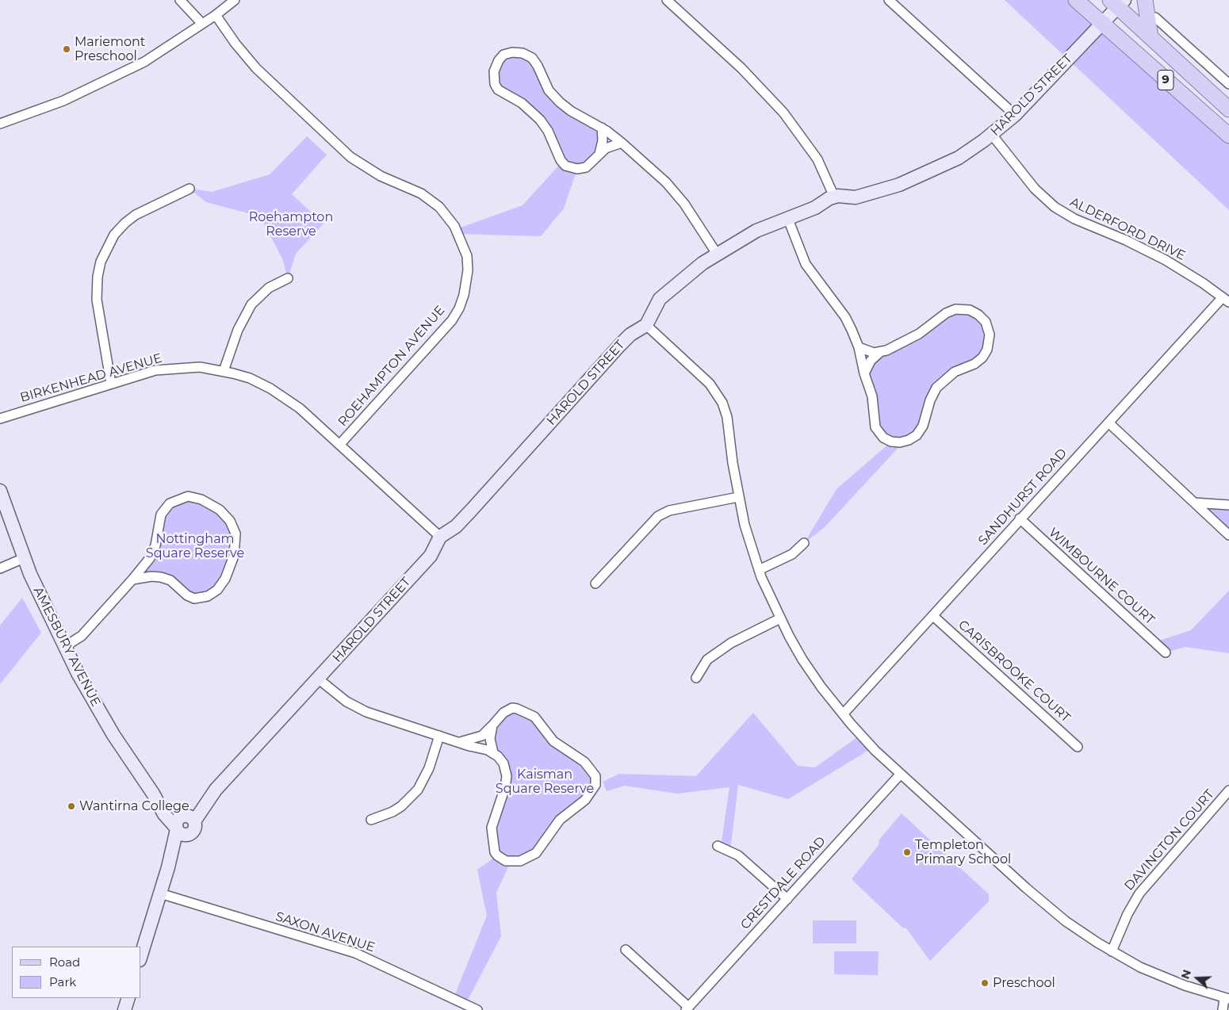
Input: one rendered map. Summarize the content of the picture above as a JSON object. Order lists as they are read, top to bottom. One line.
{"streets":{"main road":["9"],"street":["HAROLD STREET","ALDERFORD DRIVE","ROEHAMPTON AVENUE","BIRKENHEAD AVENUE","SANDHURST ROAD","WIMBOURNE COURT","AMESBURY AVENUE","CARISBROOKE COURT","DAVINGTON COURT","CRESTDALE ROAD","SAXON AVENUE"]},"crossings":[["9","HAROLD STREET"],["HAROLD STREET","ALDERFORD DRIVE"],["HAROLD STREET","BIRKENHEAD AVENUE"],["HAROLD STREET","AMESBURY AVENUE"],["ALDERFORD DRIVE","SANDHURST ROAD"],["ROEHAMPTON AVENUE","BIRKENHEAD AVENUE"],["SANDHURST ROAD","WIMBOURNE COURT"],["SANDHURST ROAD","CARISBROOKE COURT"]],"parks":["Roehampton Reserve","Nottingham Square Reserve","Kaisman Square Reserve"],"places":["Mariemont Preschool","Wantirna College","Templeton Primary School","Preschool"],"legend":["Road","Park"],"north":"left"}
